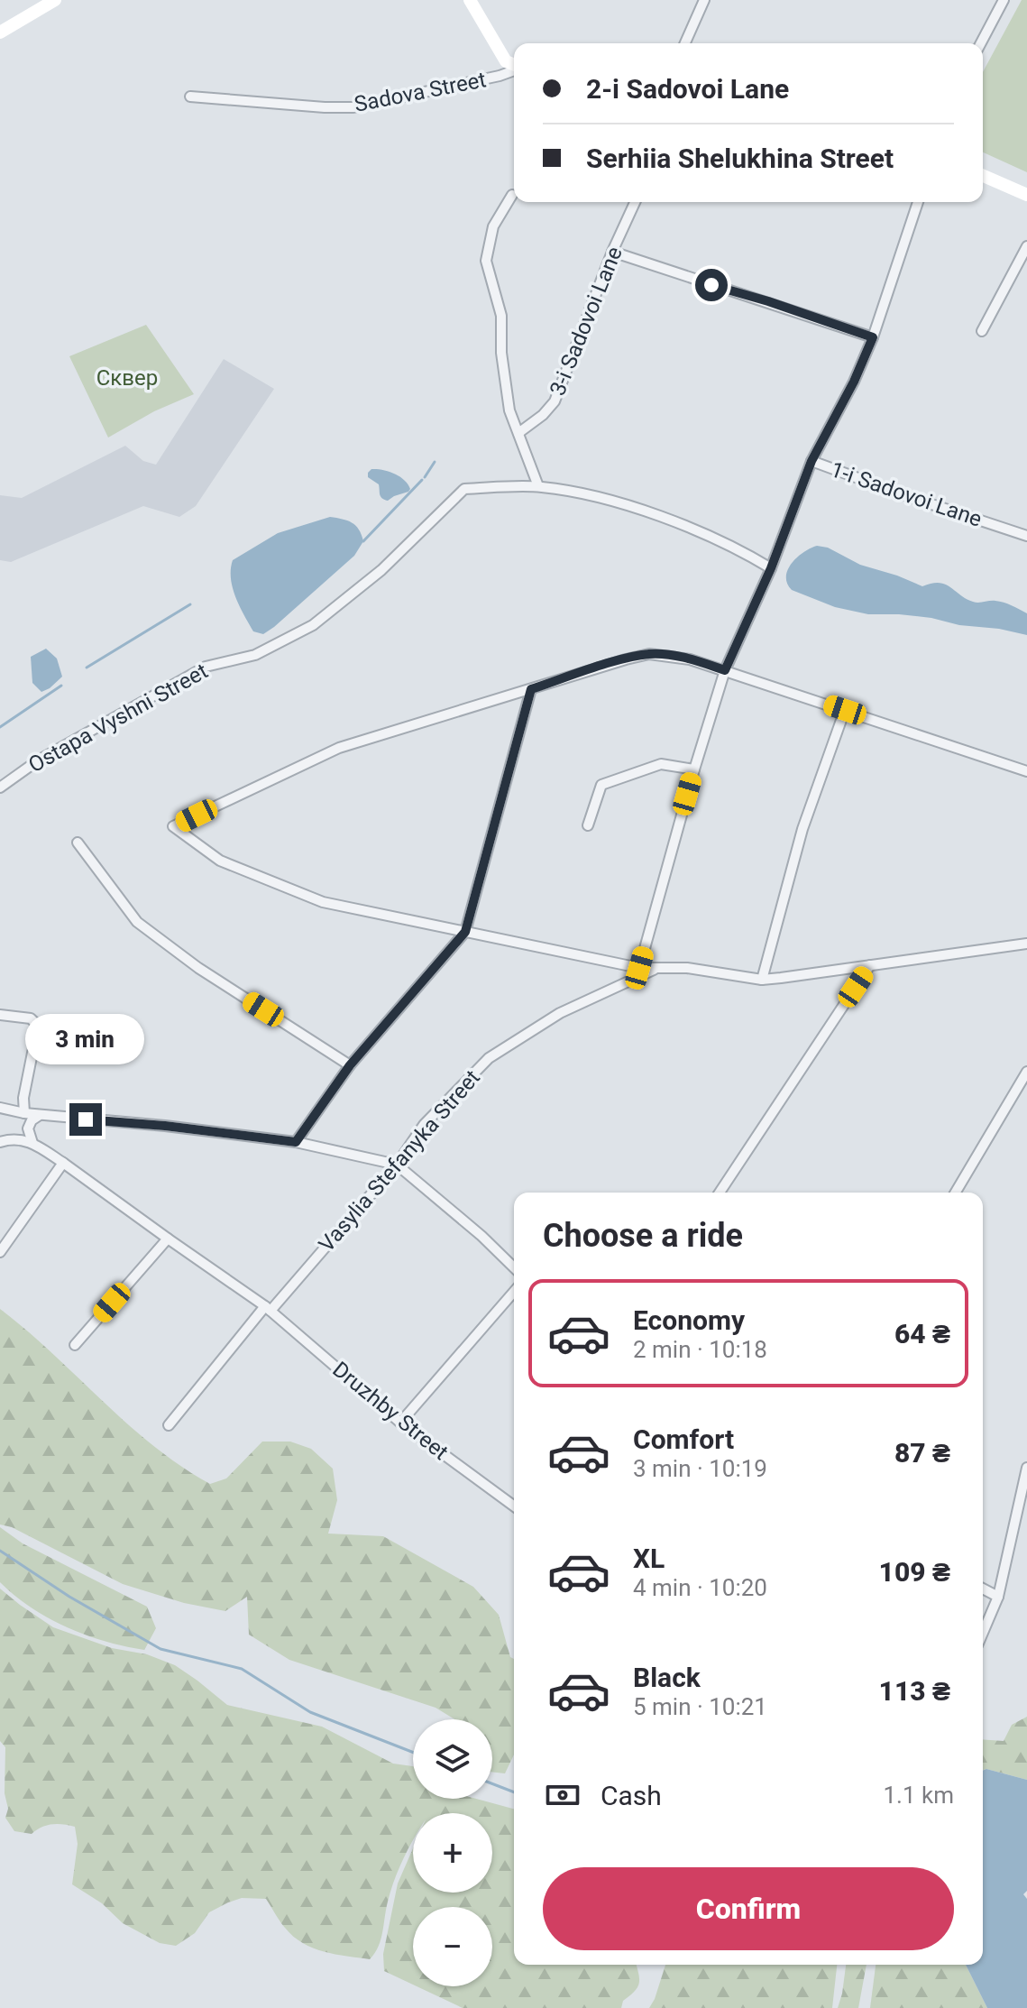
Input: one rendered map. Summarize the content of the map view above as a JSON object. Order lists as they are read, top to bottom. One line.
{"streets":{"street":["Sadova Street","3-i Sadovoi Lane","1-i Sadovoi Lane","Ostapa Vyshni Street","Vasylia Stefanyka Street","Druzhby Street"]},"crossings":[["Vasylia Stefanyka Street","Druzhby Street"]],"parks":["Сквер"],"page":{"banner":["2-i Sadovoi Lane","Serhiia Shelukhina Street"],"bubble":"3 min","heading":"Choose a ride","list":[{"name":"Economy","note":"2 min · 10:18","value":"64 ₴"},{"name":"Comfort","note":"3 min · 10:19","value":"87 ₴"},{"name":"XL","note":"4 min · 10:20","value":"109 ₴"},{"name":"Black","note":"5 min · 10:21","value":"113 ₴"}],"map_buttons":["+","−"],"pay":["Cash","1.1 km"],"buttons":"Confirm"}}
